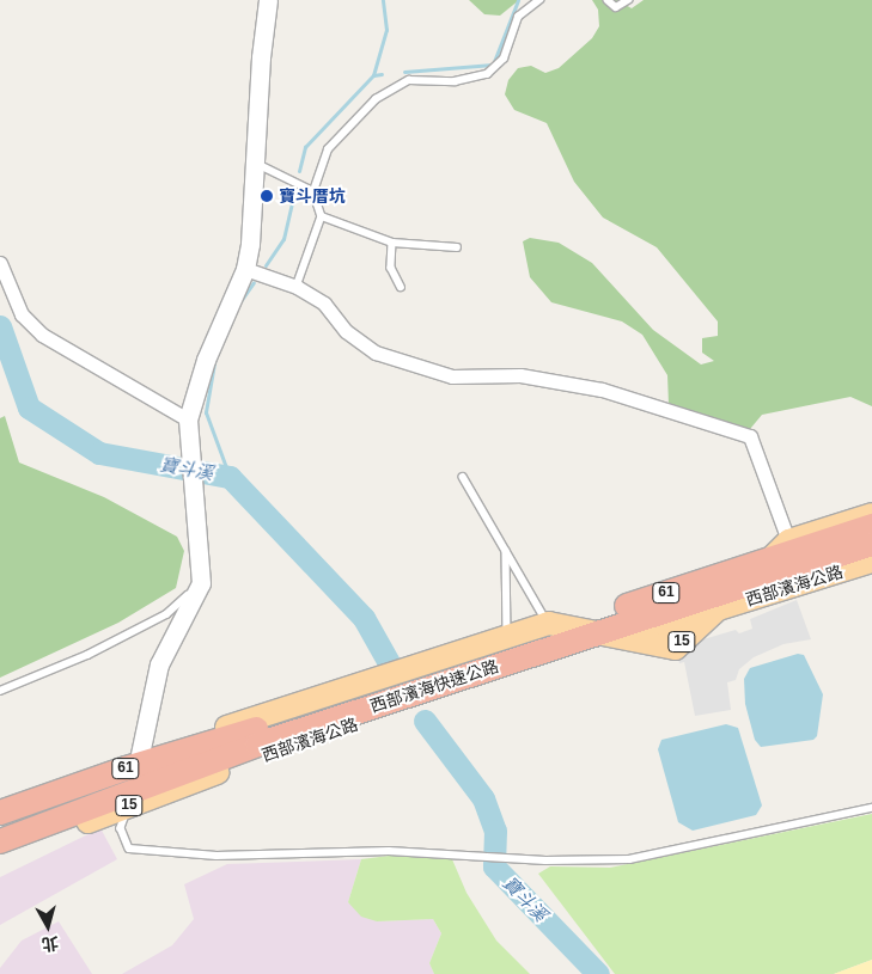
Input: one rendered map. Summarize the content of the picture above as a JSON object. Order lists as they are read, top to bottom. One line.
{"streets":{"highway":["61","西部濱海快速公路"],"main road":["西部濱海公路","15"]},"water":["寶斗溪"],"places":["寶斗厝坑"],"north":"bottom"}
